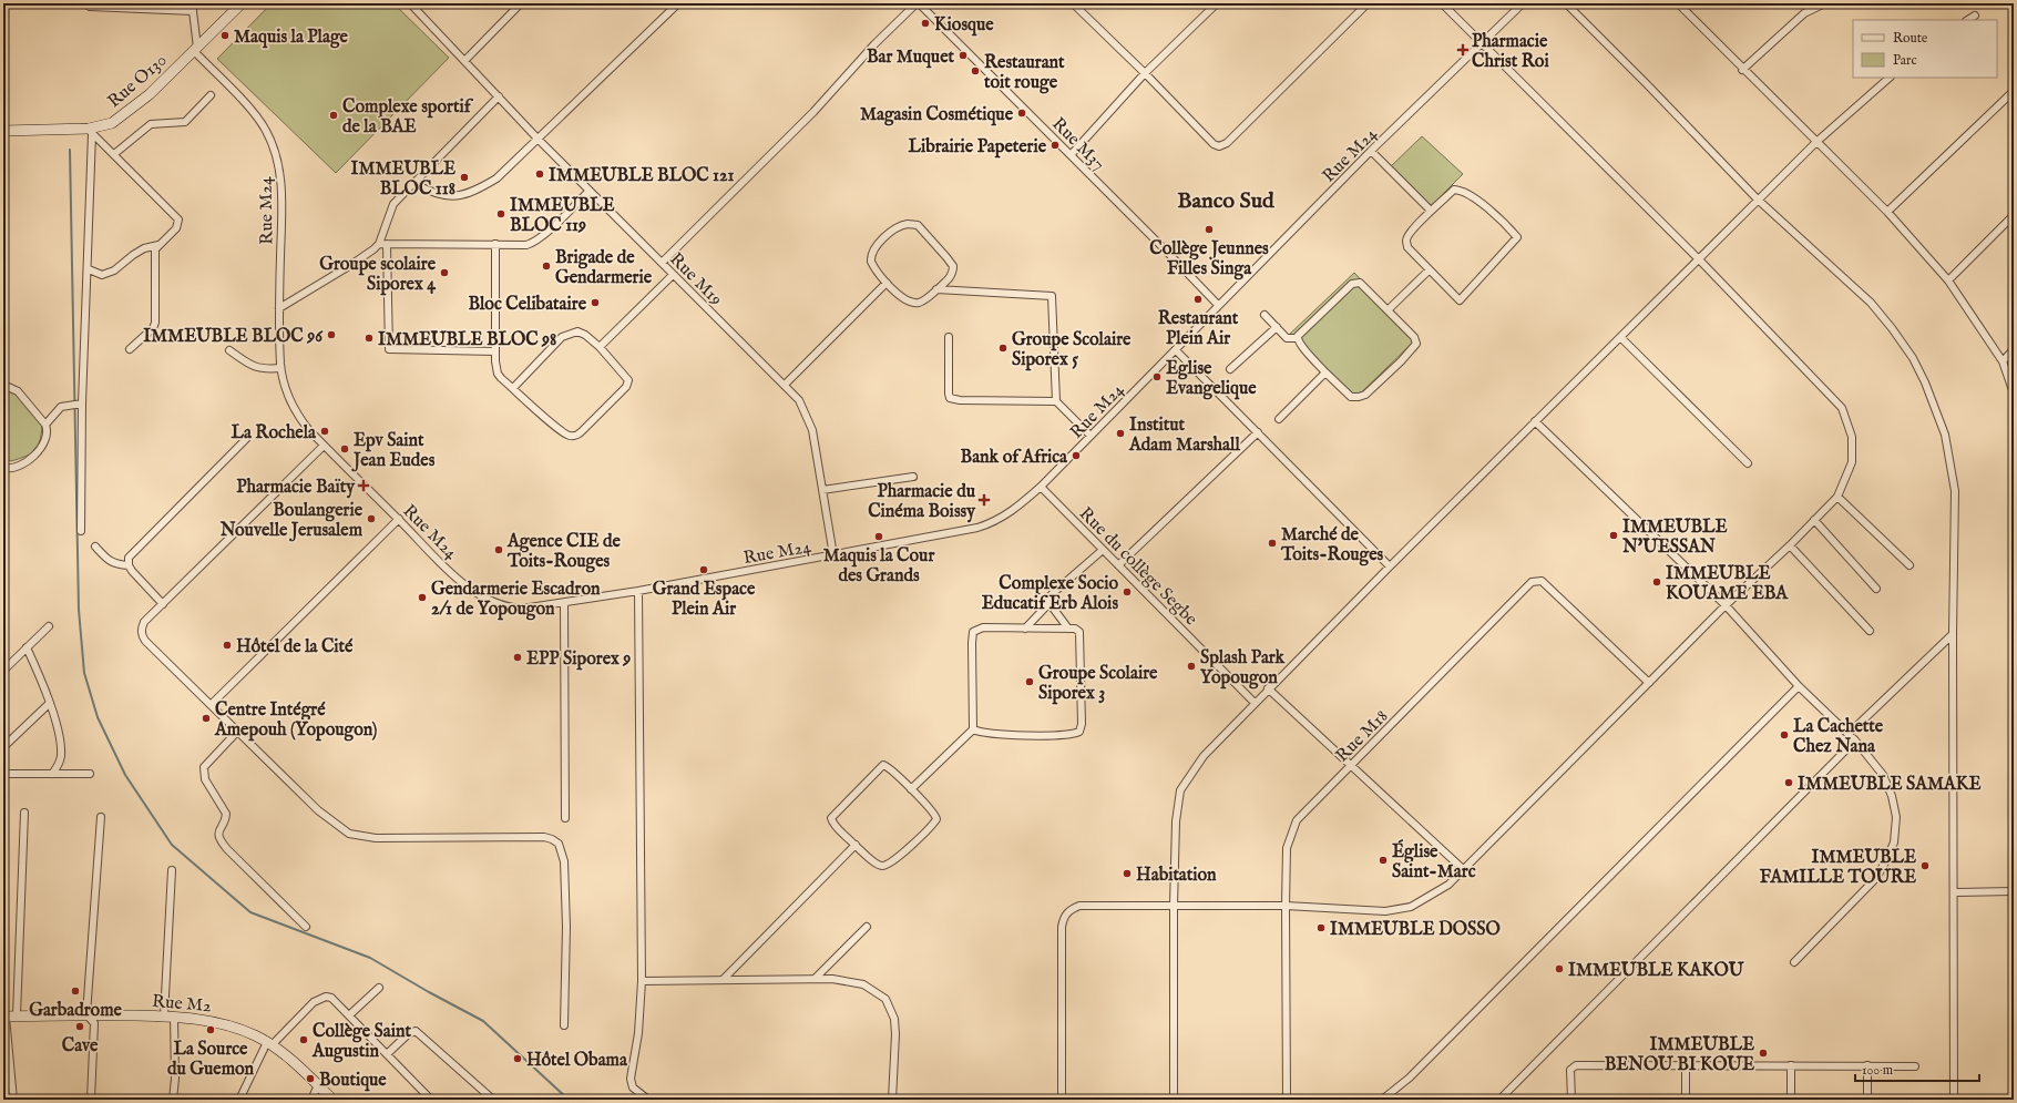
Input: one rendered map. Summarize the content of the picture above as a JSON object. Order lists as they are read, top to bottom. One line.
{"streets":{"street":["Rue O130","Rue M37","Rue M24","Rue M19","Rue du collège Segbe","Rue M18","Rue M2"]},"crossings":[["Rue O130","Rue M24"],["Rue M37","Rue M24"],["Rue M24","Rue M19"],["Rue M24","Rue du collège Segbe"]],"districts":["Banco Sud"],"places":{"other":["Kiosque","Maquis la Plage","Bar Muquet","Restaurant toit rouge","Magasin Cosmétique","Complexe sportif de la BAE","Librairie Papeterie","IMMEUBLE BLOC 121","IMMEUBLE BLOC 118","IMMEUBLE BLOC 119","Collège Jeunnes Filles Singa","Brigade de Gendarmerie","Groupe scolaire Siporex 4","Restaurant Plein Air","Bloc Celibataire","IMMEUBLE BLOC 96","IMMEUBLE BLOC 98","Groupe Scolaire Siporex 5","Eglise Evangelique","La Rochela","Institut Adam Marshall","Epv Saint Jean Eudes","Bank of Africa","Boulangerie Nouvelle Jerusalem","IMMEUBLE N'UESSAN","Maquis la Cour des Grands","Marché de Toits-Rouges","Agence CIE de Toits-Rouges","Grand Espace Plein Air","IMMEUBLE KOUAME EBA","Complexe Socio Educatif Erb Alois","Gendarmerie Escadron 2/1 de Yopougon","Hôtel de la Cité","EPP Siporex 9","Splash Park Yopougon","Groupe Scolaire Siporex 3","Centre Intégré Amepouh (Yopougon)","La Cachette Chez Nana","IMMEUBLE SAMAKE","Église Saint-Marc","IMMEUBLE FAMILLE TOURE","Habitation","IMMEUBLE DOSSO","IMMEUBLE KAKOU","Garbadrome","Cave","La Source du Guemon","Collège Saint Augustin","IMMEUBLE BENOU BI KOUE","Hôtel Obama","Boutique"],"health":["Pharmacie Christ Roi","Pharmacie Baïty","Pharmacie du Cinéma Boissy"]},"legend":["Route","Parc"],"scale_bar":"100 m"}
